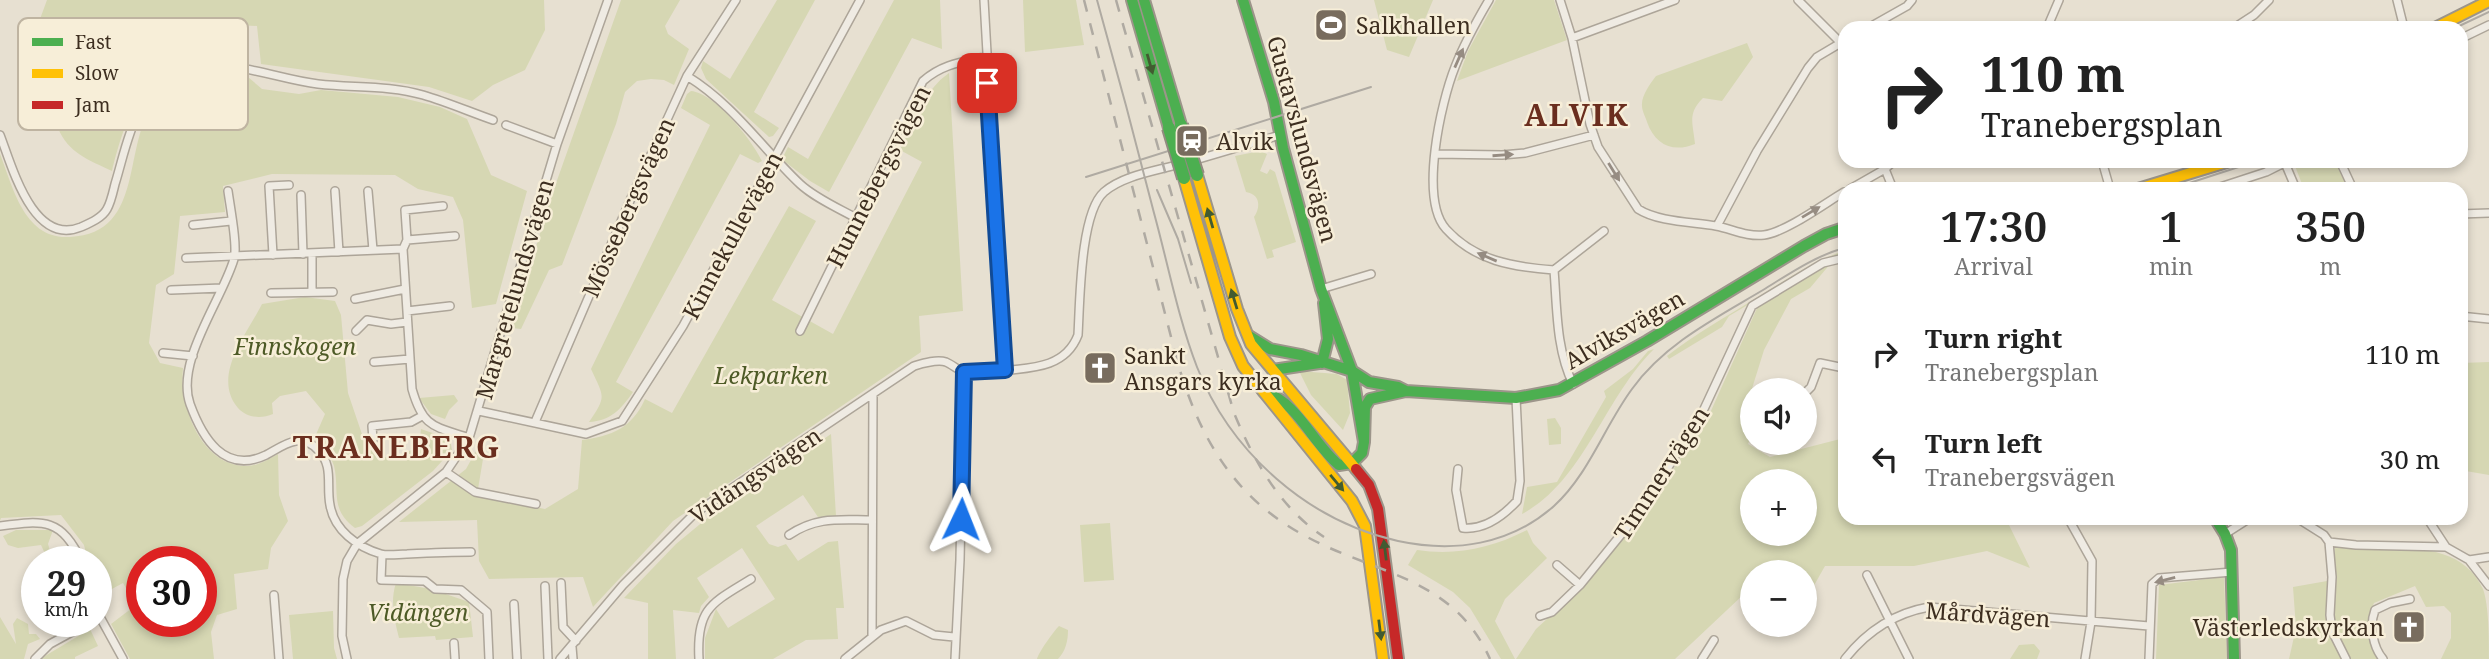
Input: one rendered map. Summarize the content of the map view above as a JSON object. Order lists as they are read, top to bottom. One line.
{"streets":{"street":["Gustavslundsvägen","Hunnebergsvägen","Mössebergsvägen","Kinnekullevägen","Margretelundsvägen","Alviksvägen","Timmervägen","Vidängsvägen","Mårdvägen"]},"crossings":[["Gustavslundsvägen","Alviksvägen"],["Mössebergsvägen","Kinnekullevägen"]],"districts":["ALVIK","TRANEBERG"],"parks":["Finnskogen","Lekparken","Vidängen"],"places":{"sports":["Salkhallen"],"station":["Alvik"],"church":["Sankt Ansgars kyrka","Västerledskyrkan"]},"legend":["Fast","Slow","Jam"],"page":{"turn":["110 m","Tranebergsplan"],"eta":["17:30","Arrival","1","min","350","m"],"list":[{"name":"Turn right","note":"Tranebergsplan","value":"110 m"},{"name":"Turn left","note":"Tranebergsvägen","value":"30 m"}],"map_buttons":["+","−"],"speed":"29 km/h","limit":"30"}}
